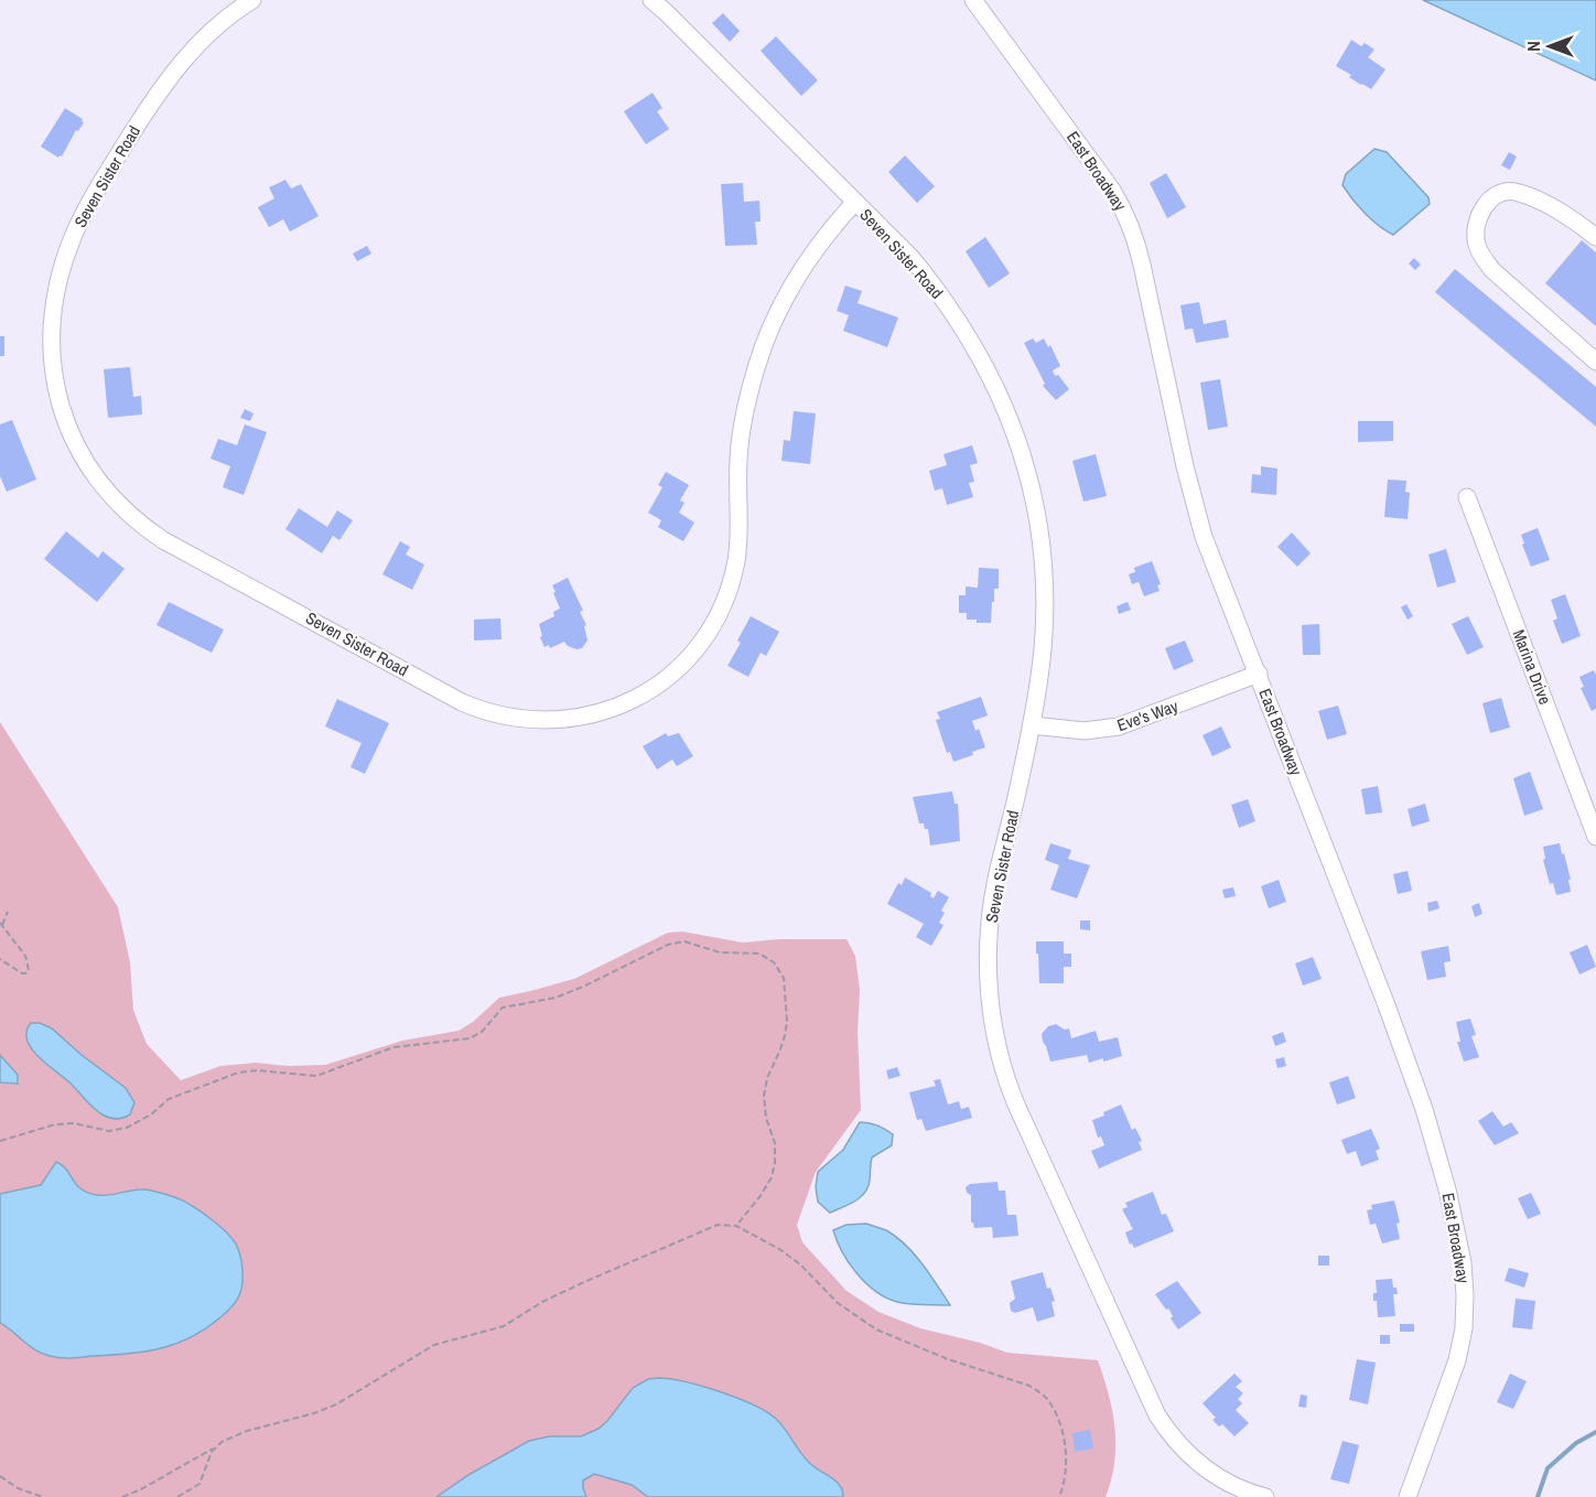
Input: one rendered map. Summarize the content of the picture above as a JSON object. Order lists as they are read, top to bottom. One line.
{"streets":{"street":["East Broadway","Seven Sister Road","Marina Drive","Eve's Way"]},"crossings":[["East Broadway","Eve's Way"],["Seven Sister Road","Eve's Way"]],"north":"left"}
